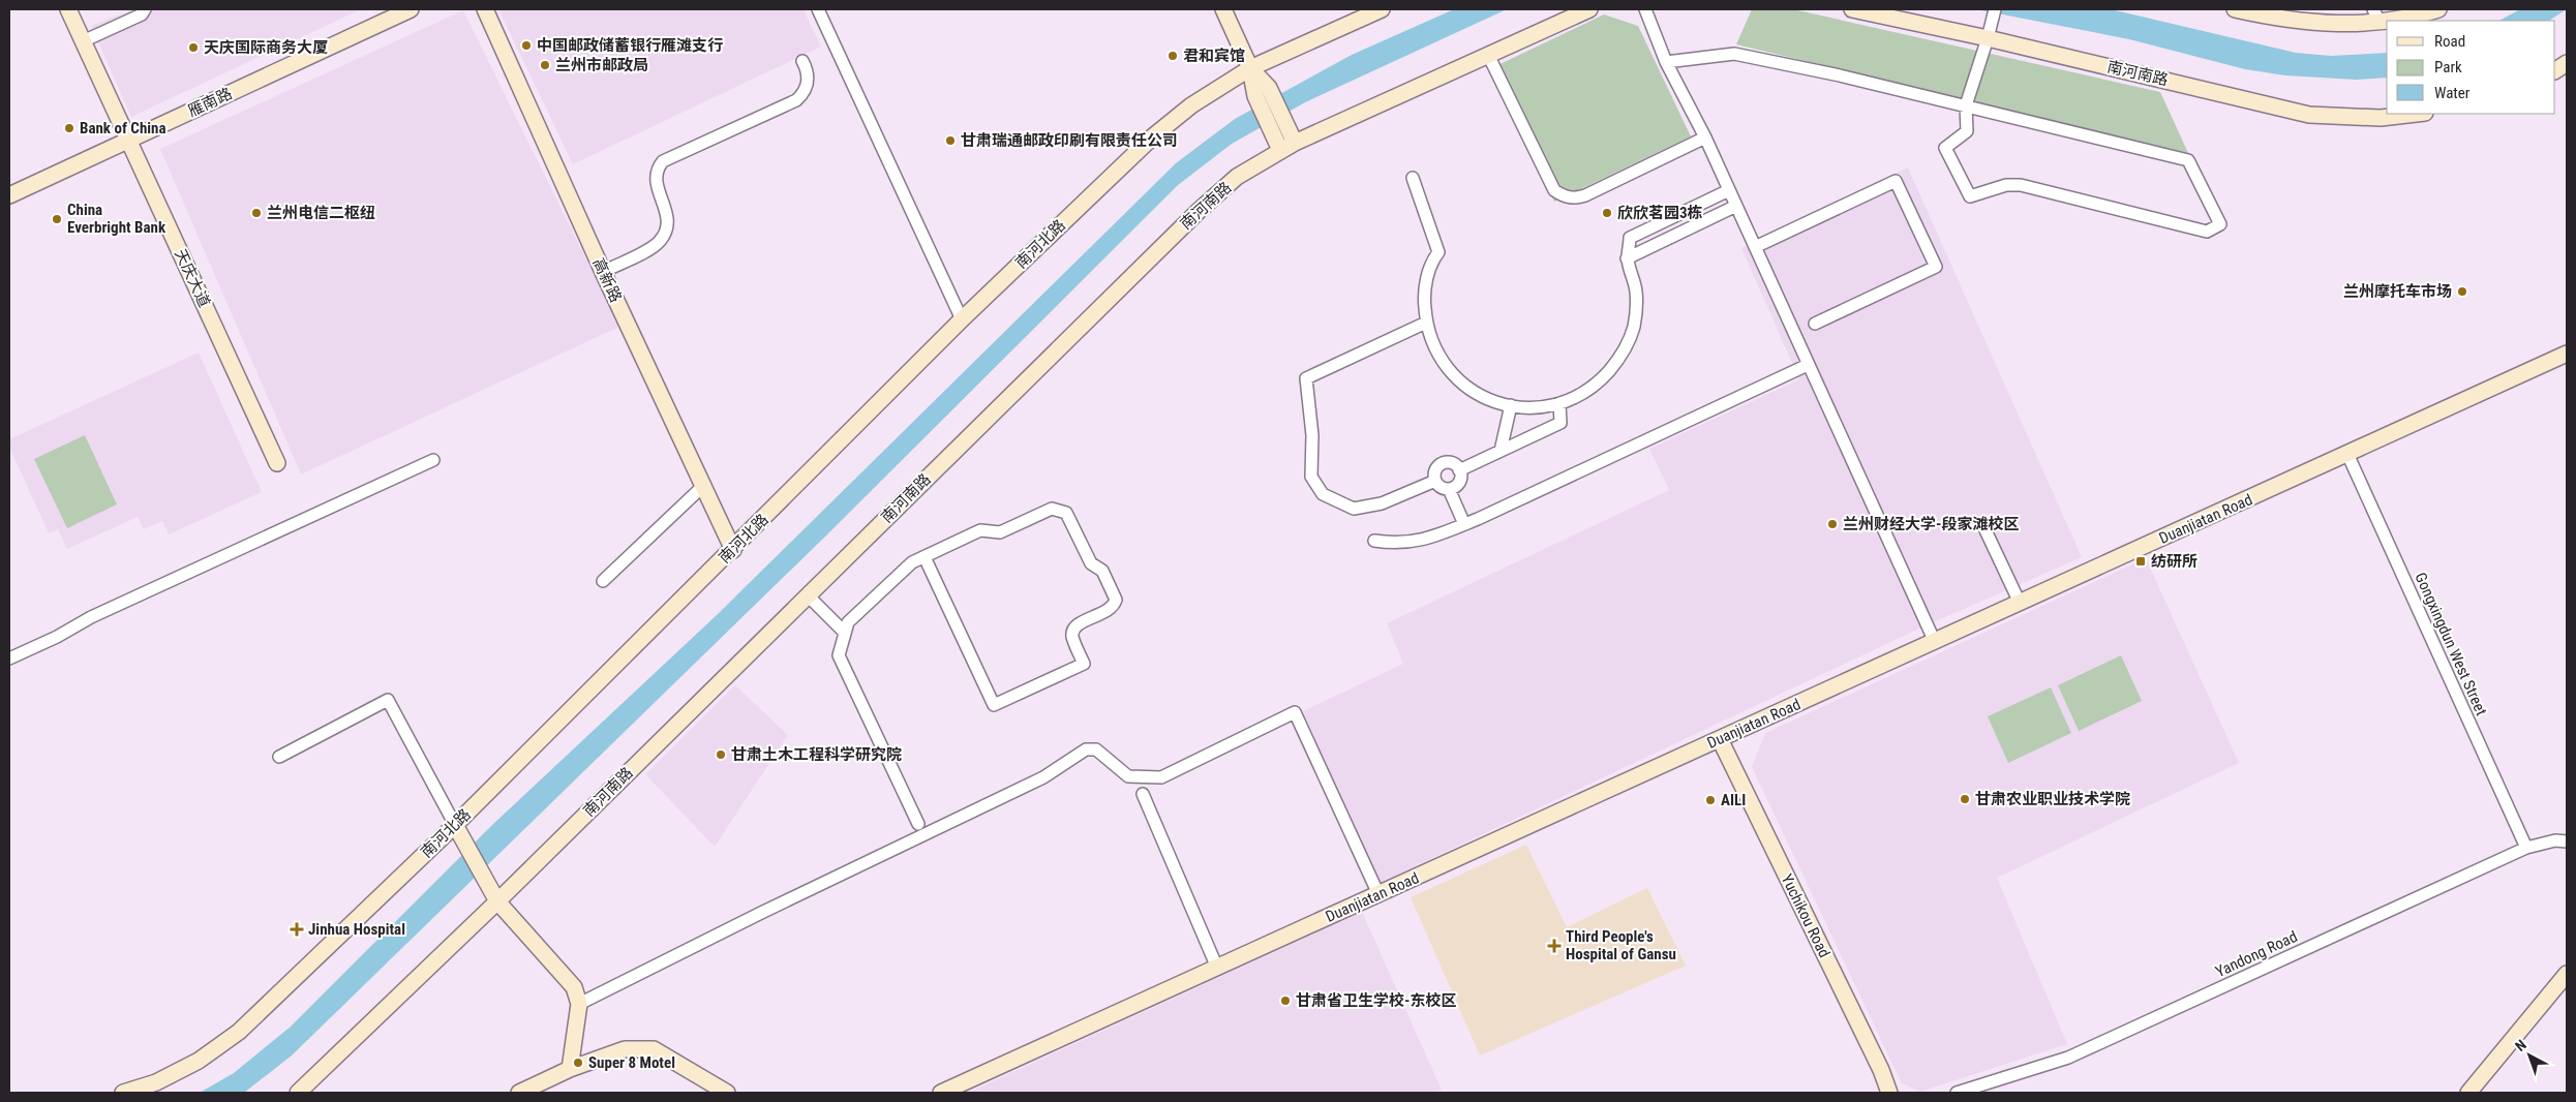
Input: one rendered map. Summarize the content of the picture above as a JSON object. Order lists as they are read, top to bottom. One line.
{"streets":{"street":["南河南路","雁南路","南河北路","天庆大道","高新路","Duanjiatan Road","Gongxingdun West Street","Yuchikou Road","Yandong Road"]},"crossings":[["雁南路","天庆大道"],["南河北路","高新路"],["Duanjiatan Road","Gongxingdun West Street"],["Duanjiatan Road","Yuchikou Road"],["Gongxingdun West Street","Yandong Road"]],"places":{"other":["中国邮政储蓄银行雁滩支行","天庆国际商务大厦","君和宾馆","兰州市邮政局","Bank of China","甘肃瑞通邮政印刷有限责任公司","兰州电信二枢纽","欣欣茗园3栋","China Everbright Bank","兰州摩托车市场","兰州财经大学-段家滩校区","甘肃土木工程科学研究院","甘肃农业职业技术学院","AILI","甘肃省卫生学校-东校区","Super 8 Motel"],"transit":["纺研所"],"health":["Jinhua Hospital","Third People's Hospital of Gansu"]},"legend":["Road","Park","Water"],"north":"top left"}
